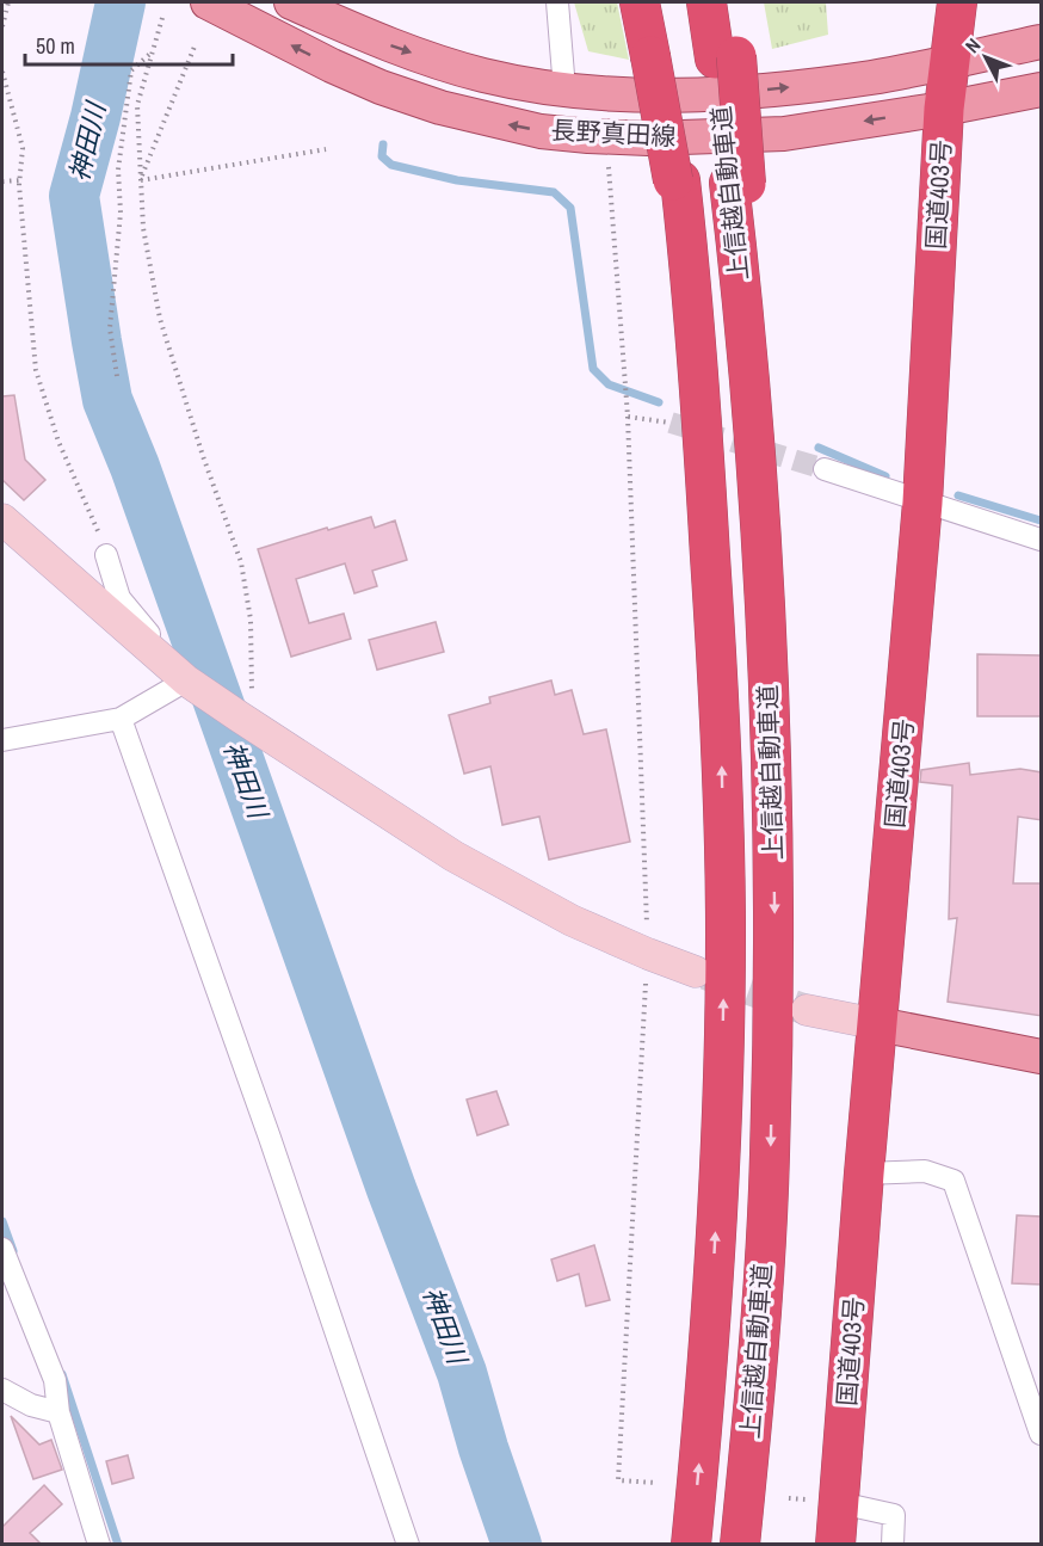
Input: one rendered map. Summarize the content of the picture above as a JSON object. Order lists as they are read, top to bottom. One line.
{"streets":{"highway":["上信越自動車道","国道403号"],"main road":["長野真田線"]},"crossings":[["長野真田線","国道403号"]],"water":["神田川"],"scale_bar":"50 m","north":"top left"}
